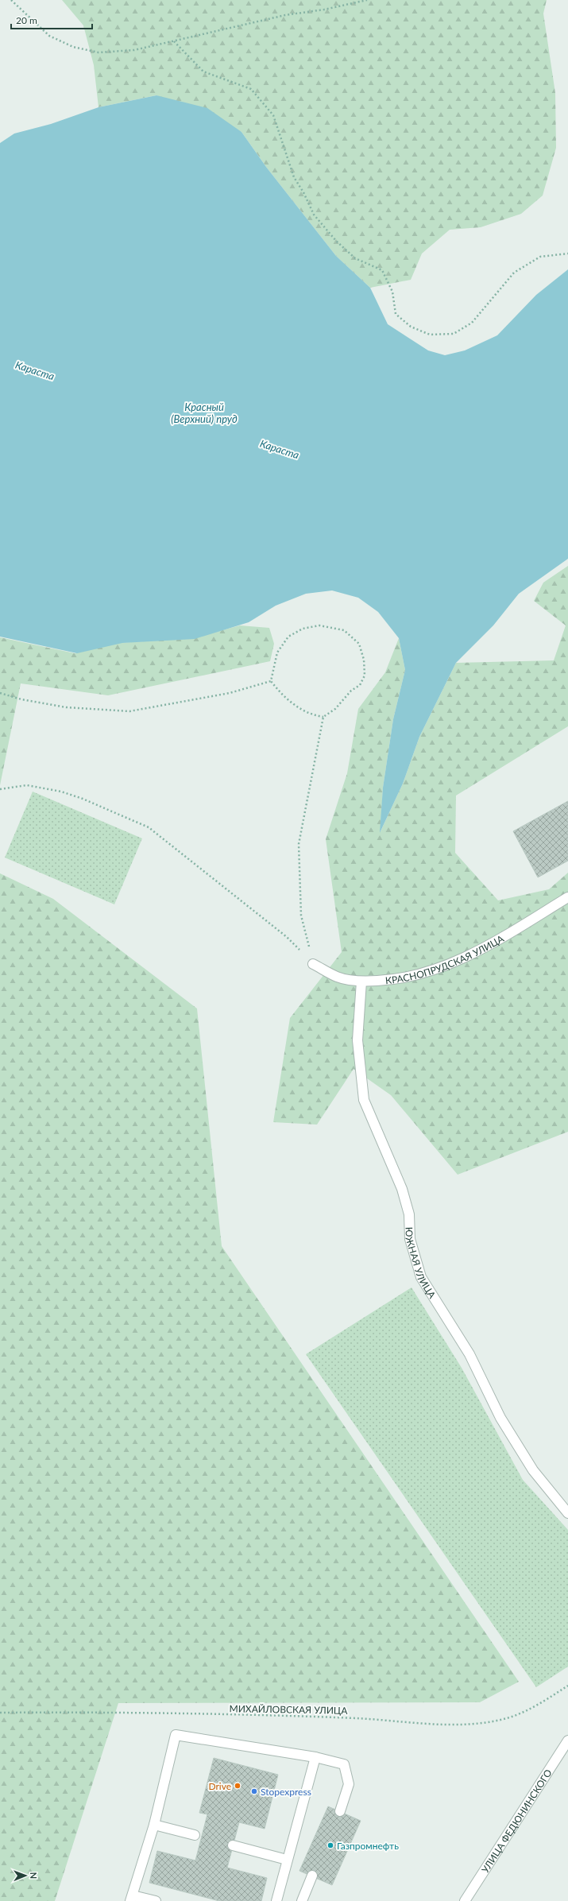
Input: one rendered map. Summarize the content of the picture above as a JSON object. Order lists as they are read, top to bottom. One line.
{"streets":{"street":["КРАСНОПРУДСКАЯ УЛИЦА","ЮЖНАЯ УЛИЦА","УЛИЦА ФЕДЮНИНСКОГО"],"path":["МИХАЙЛОВСКАЯ УЛИЦА"]},"crossings":[["КРАСНОПРУДСКАЯ УЛИЦА","ЮЖНАЯ УЛИЦА"]],"water":["Караста","Красный (Верхний) пруд"],"places":["Drive","Stopexpress","Газпромнефть"],"scale_bar":"20 m","north":"right"}
